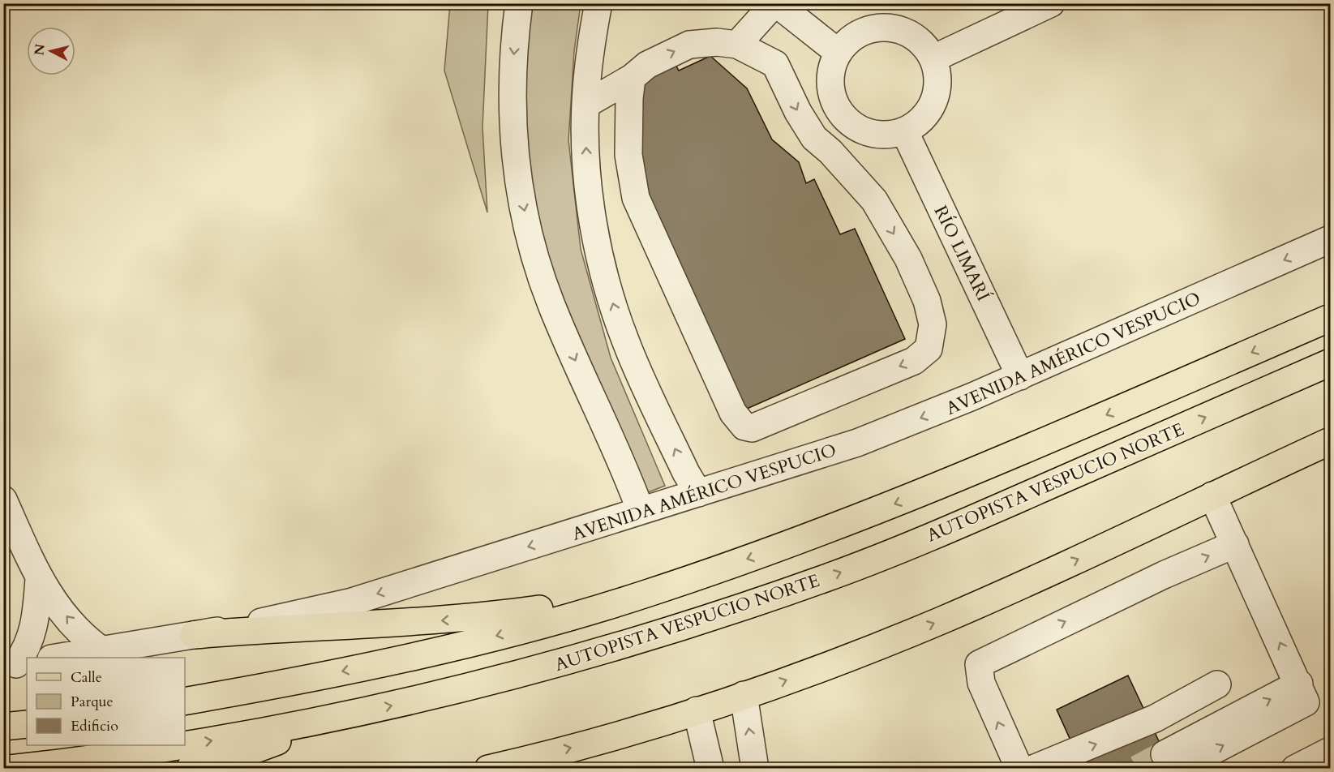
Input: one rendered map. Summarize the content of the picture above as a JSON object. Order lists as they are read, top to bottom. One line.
{"streets":{"main road":["AUTOPISTA VESPUCIO NORTE"],"street":["RÍO LIMARÍ","AVENIDA AMÉRICO VESPUCIO"]},"crossings":[["RÍO LIMARÍ","AVENIDA AMÉRICO VESPUCIO"]],"one_way":["AVENIDA AMÉRICO VESPUCIO"],"legend":["Calle","Parque","Edificio"],"north":"left"}
